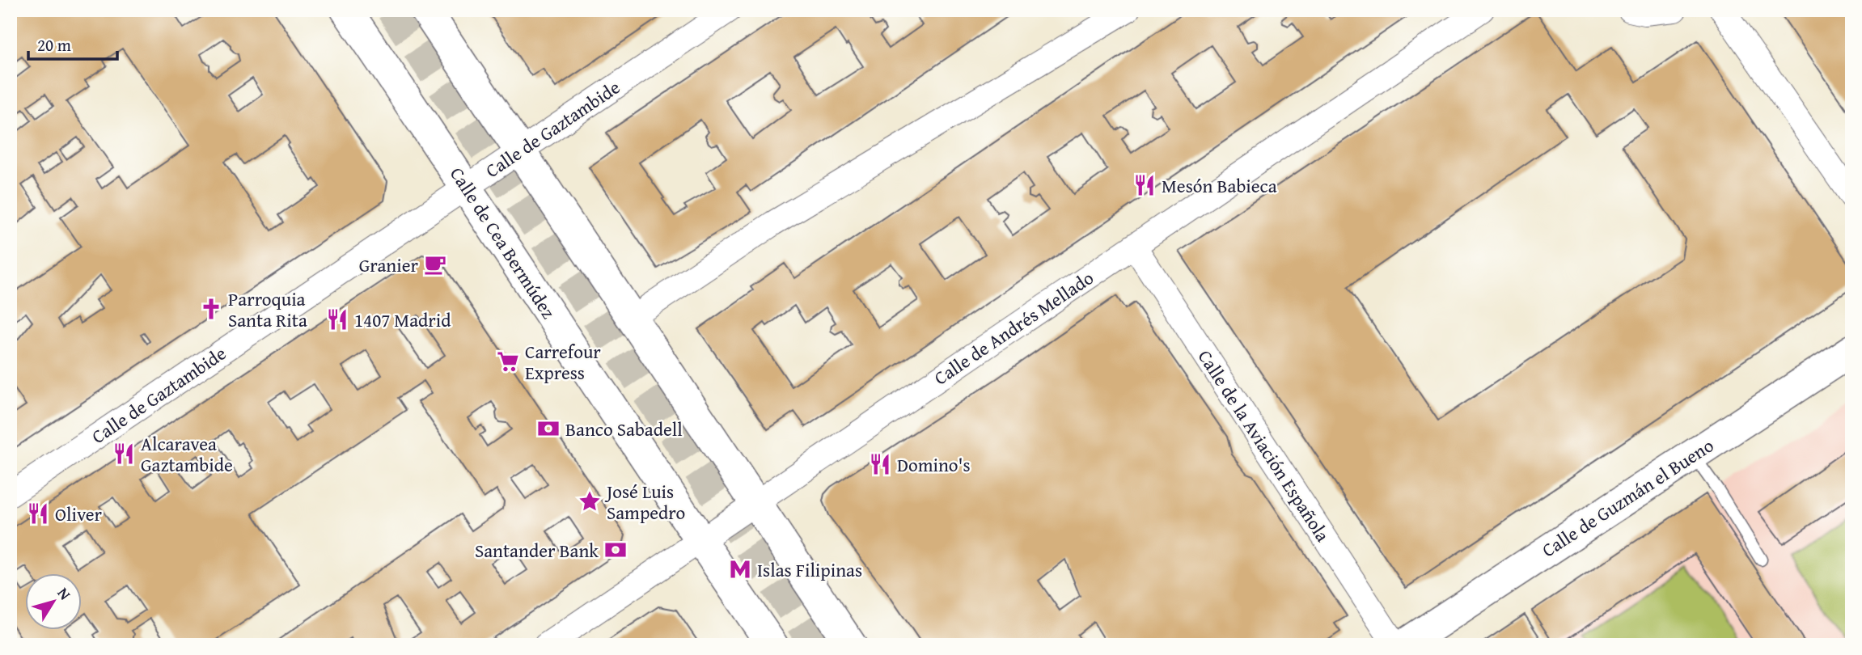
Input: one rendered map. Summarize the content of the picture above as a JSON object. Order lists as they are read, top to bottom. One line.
{"streets":{"street":["Calle de Gaztambide","Calle de Cea Bermúdez","Calle de Andrés Mellado","Calle de la Aviación Española","Calle de Guzmán el Bueno"]},"crossings":[["Calle de Gaztambide","Calle de Cea Bermúdez"],["Calle de Cea Bermúdez","Calle de Andrés Mellado"],["Calle de Andrés Mellado","Calle de la Aviación Española"]],"places":{"restaurant":["Mesón Babieca","1407 Madrid","Alcaravea Gaztambide","Domino's","Oliver"],"cafe":["Granier"],"church":["Parroquia Santa Rita"],"supermarket":["Carrefour Express"],"bank":["Banco Sabadell","Santander Bank"],"place":["José Luis Sampedro"],"metro station":["Islas Filipinas"]},"scale_bar":"20 m","north":"top right"}
